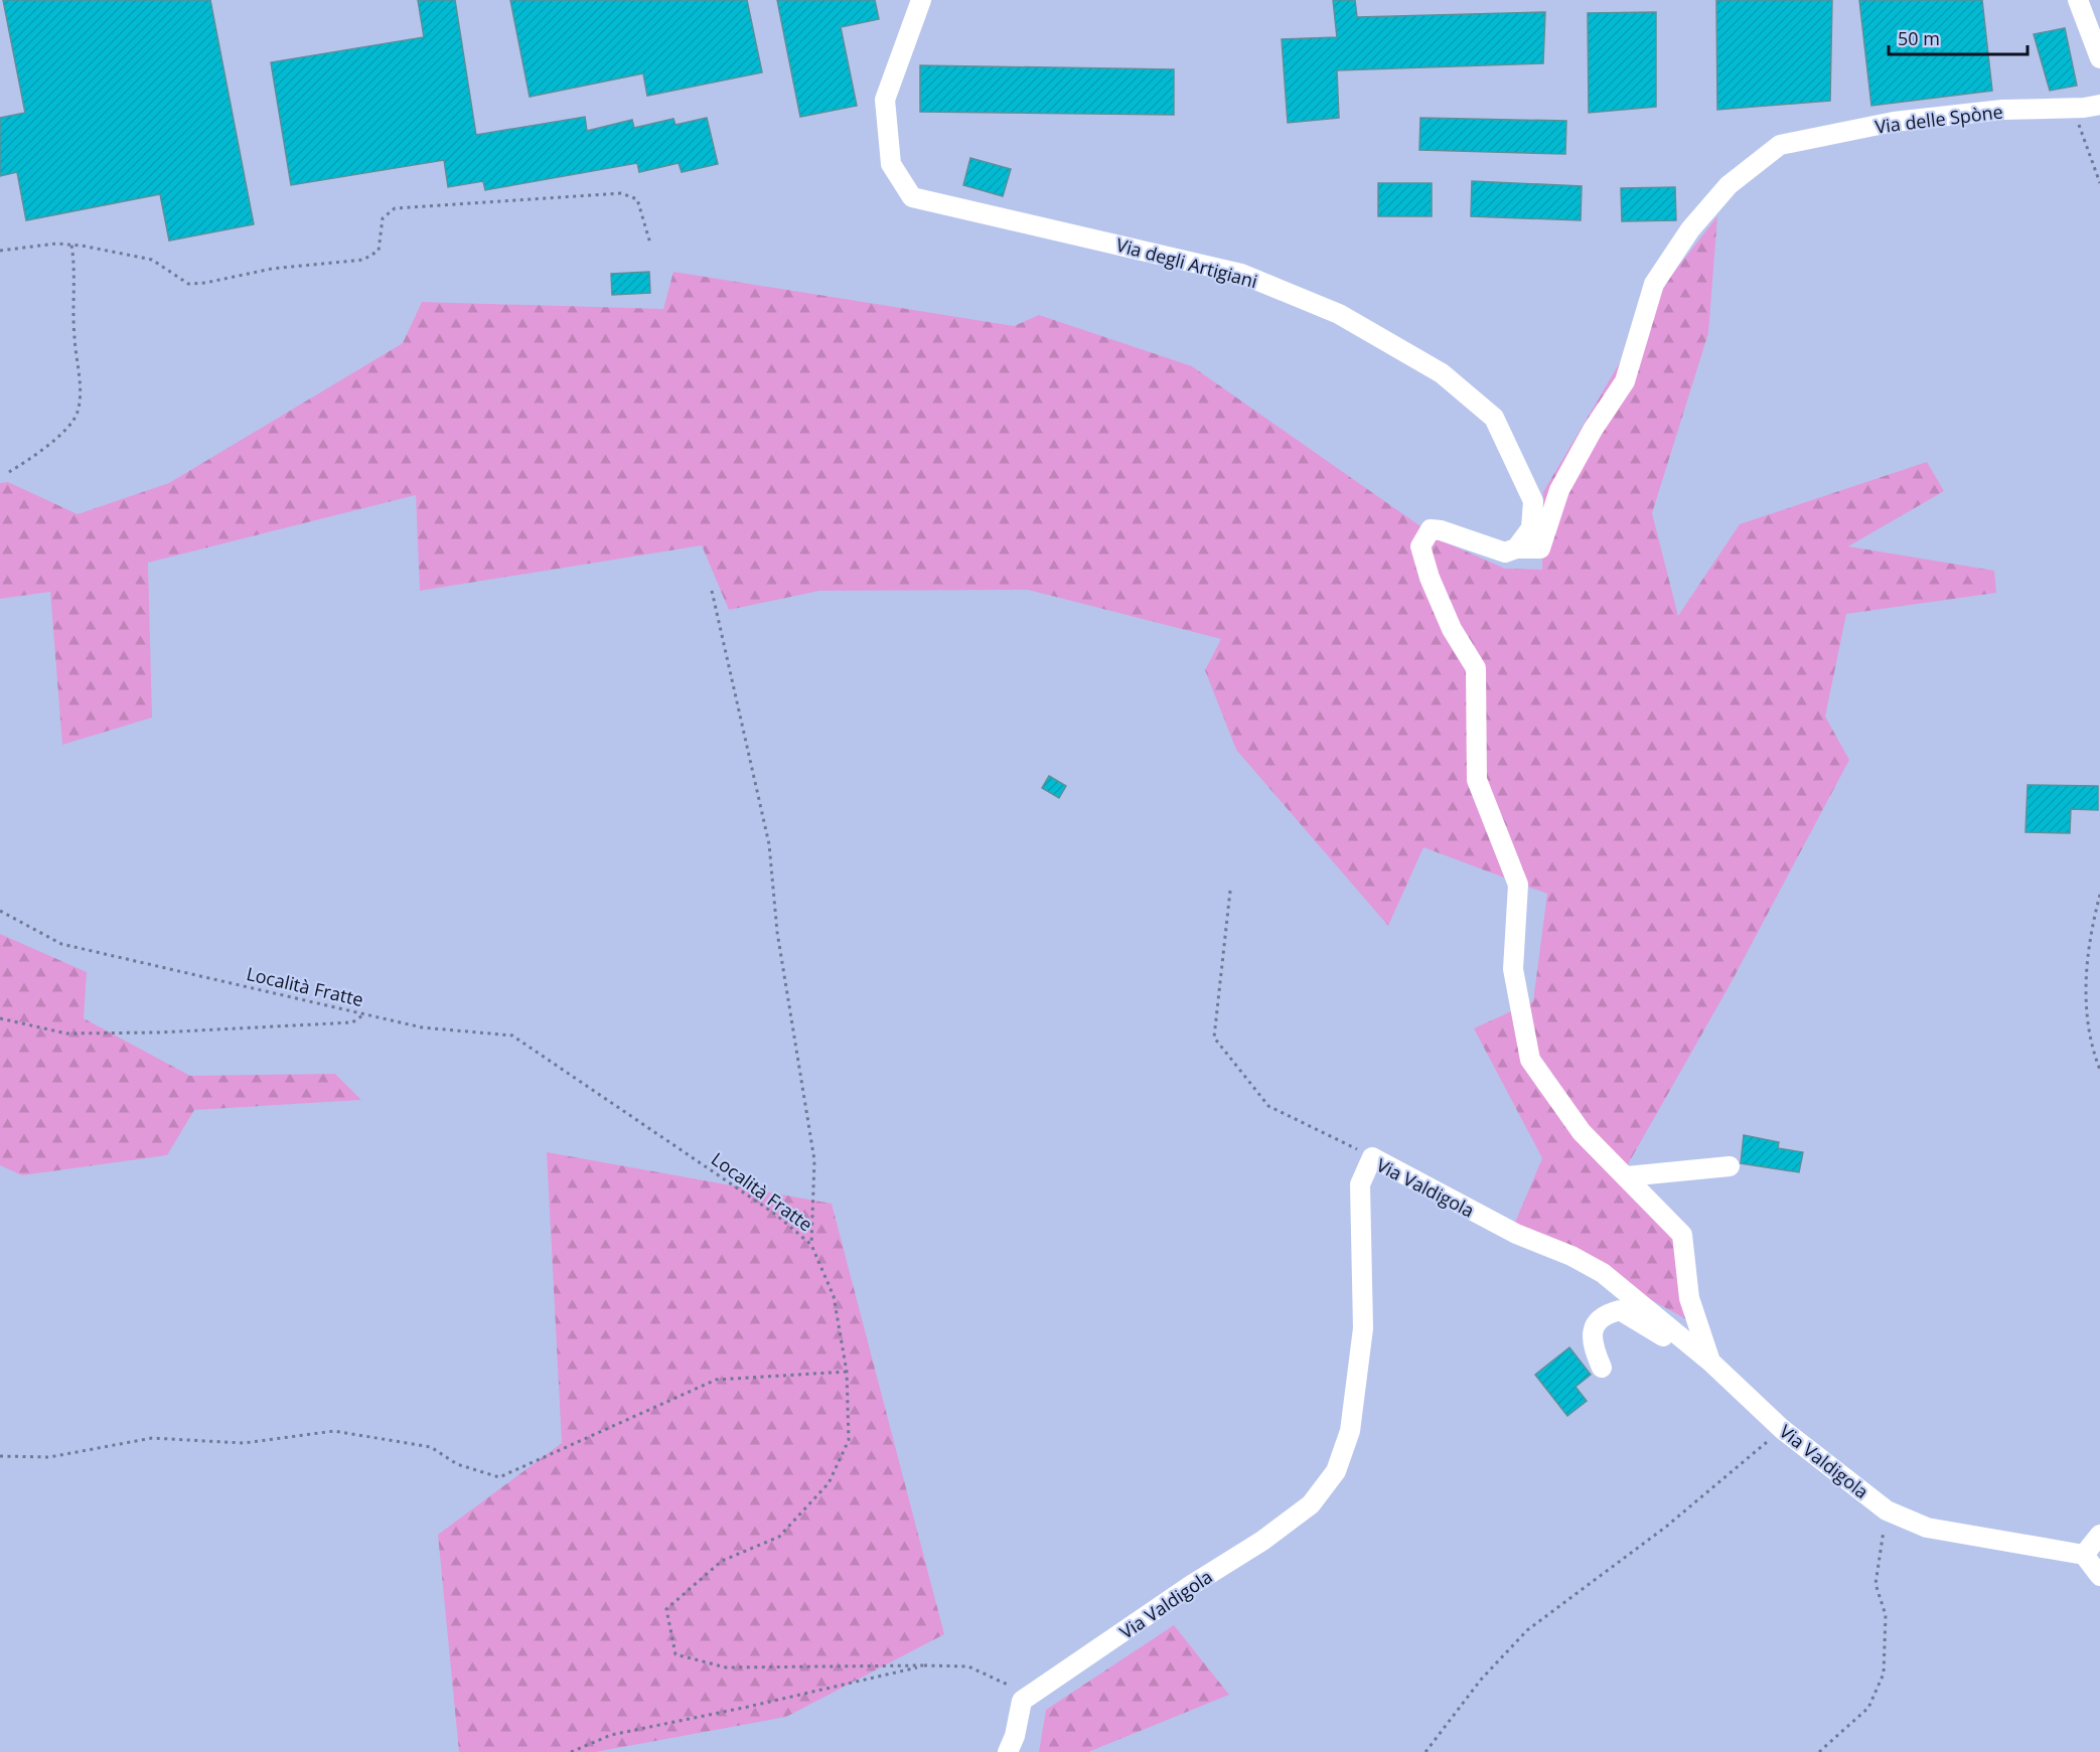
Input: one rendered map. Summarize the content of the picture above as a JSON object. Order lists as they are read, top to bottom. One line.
{"streets":{"street":["Via delle Spòne","Via degli Artigiani","Via Valdigola"],"path":["Località Fratte"]},"crossings":[["Via delle Spòne","Via degli Artigiani"]],"scale_bar":"50 m"}
